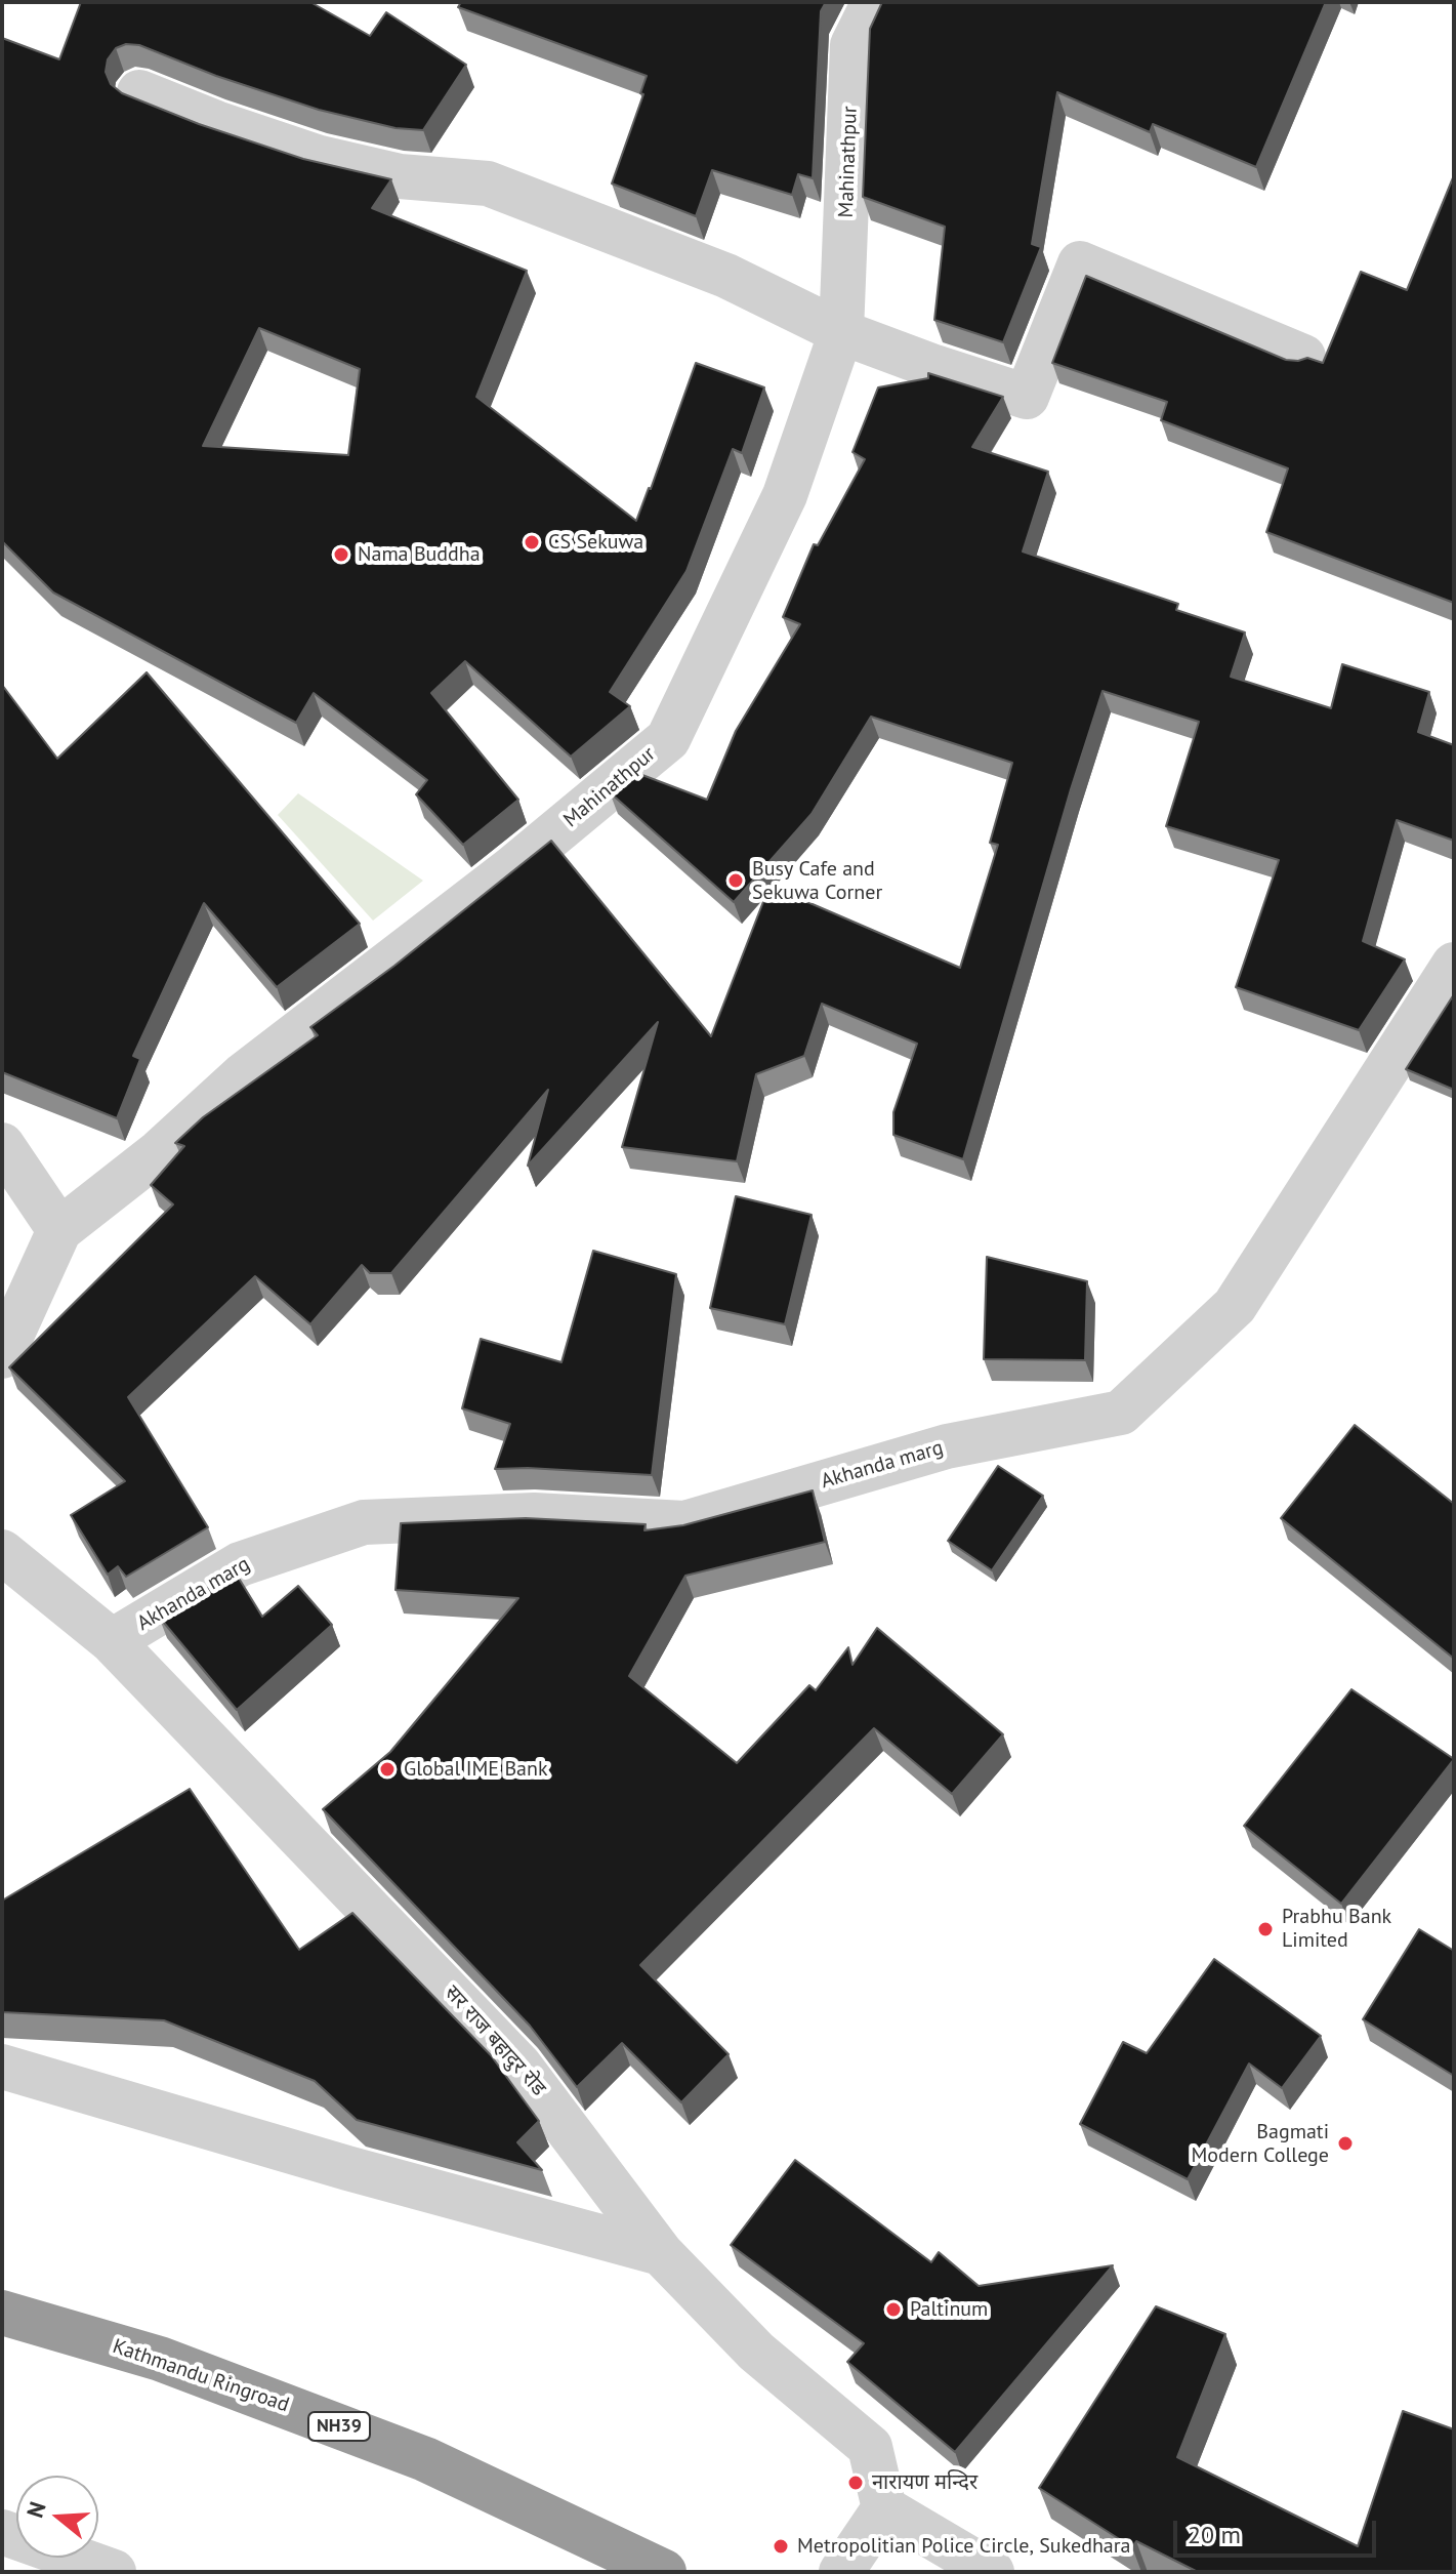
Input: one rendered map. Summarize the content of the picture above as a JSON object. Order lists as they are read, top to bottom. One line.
{"streets":{"highway":["Kathmandu Ringroad","NH39"],"street":["Mahinathpur","Akhanda marg","सर राज बहादुर रोड"]},"crossings":[["Akhanda marg","सर राज बहादुर रोड"]],"places":["CS Sekuwa","Nama Buddha","Busy Cafe and Sekuwa Corner","Global IME Bank","Prabhu Bank Limited","Bagmati Modern College","Paltinum","नारायण मन्दिर","Metropolitian Police Circle, Sukedhara"],"scale_bar":"20 m","north":"left"}
